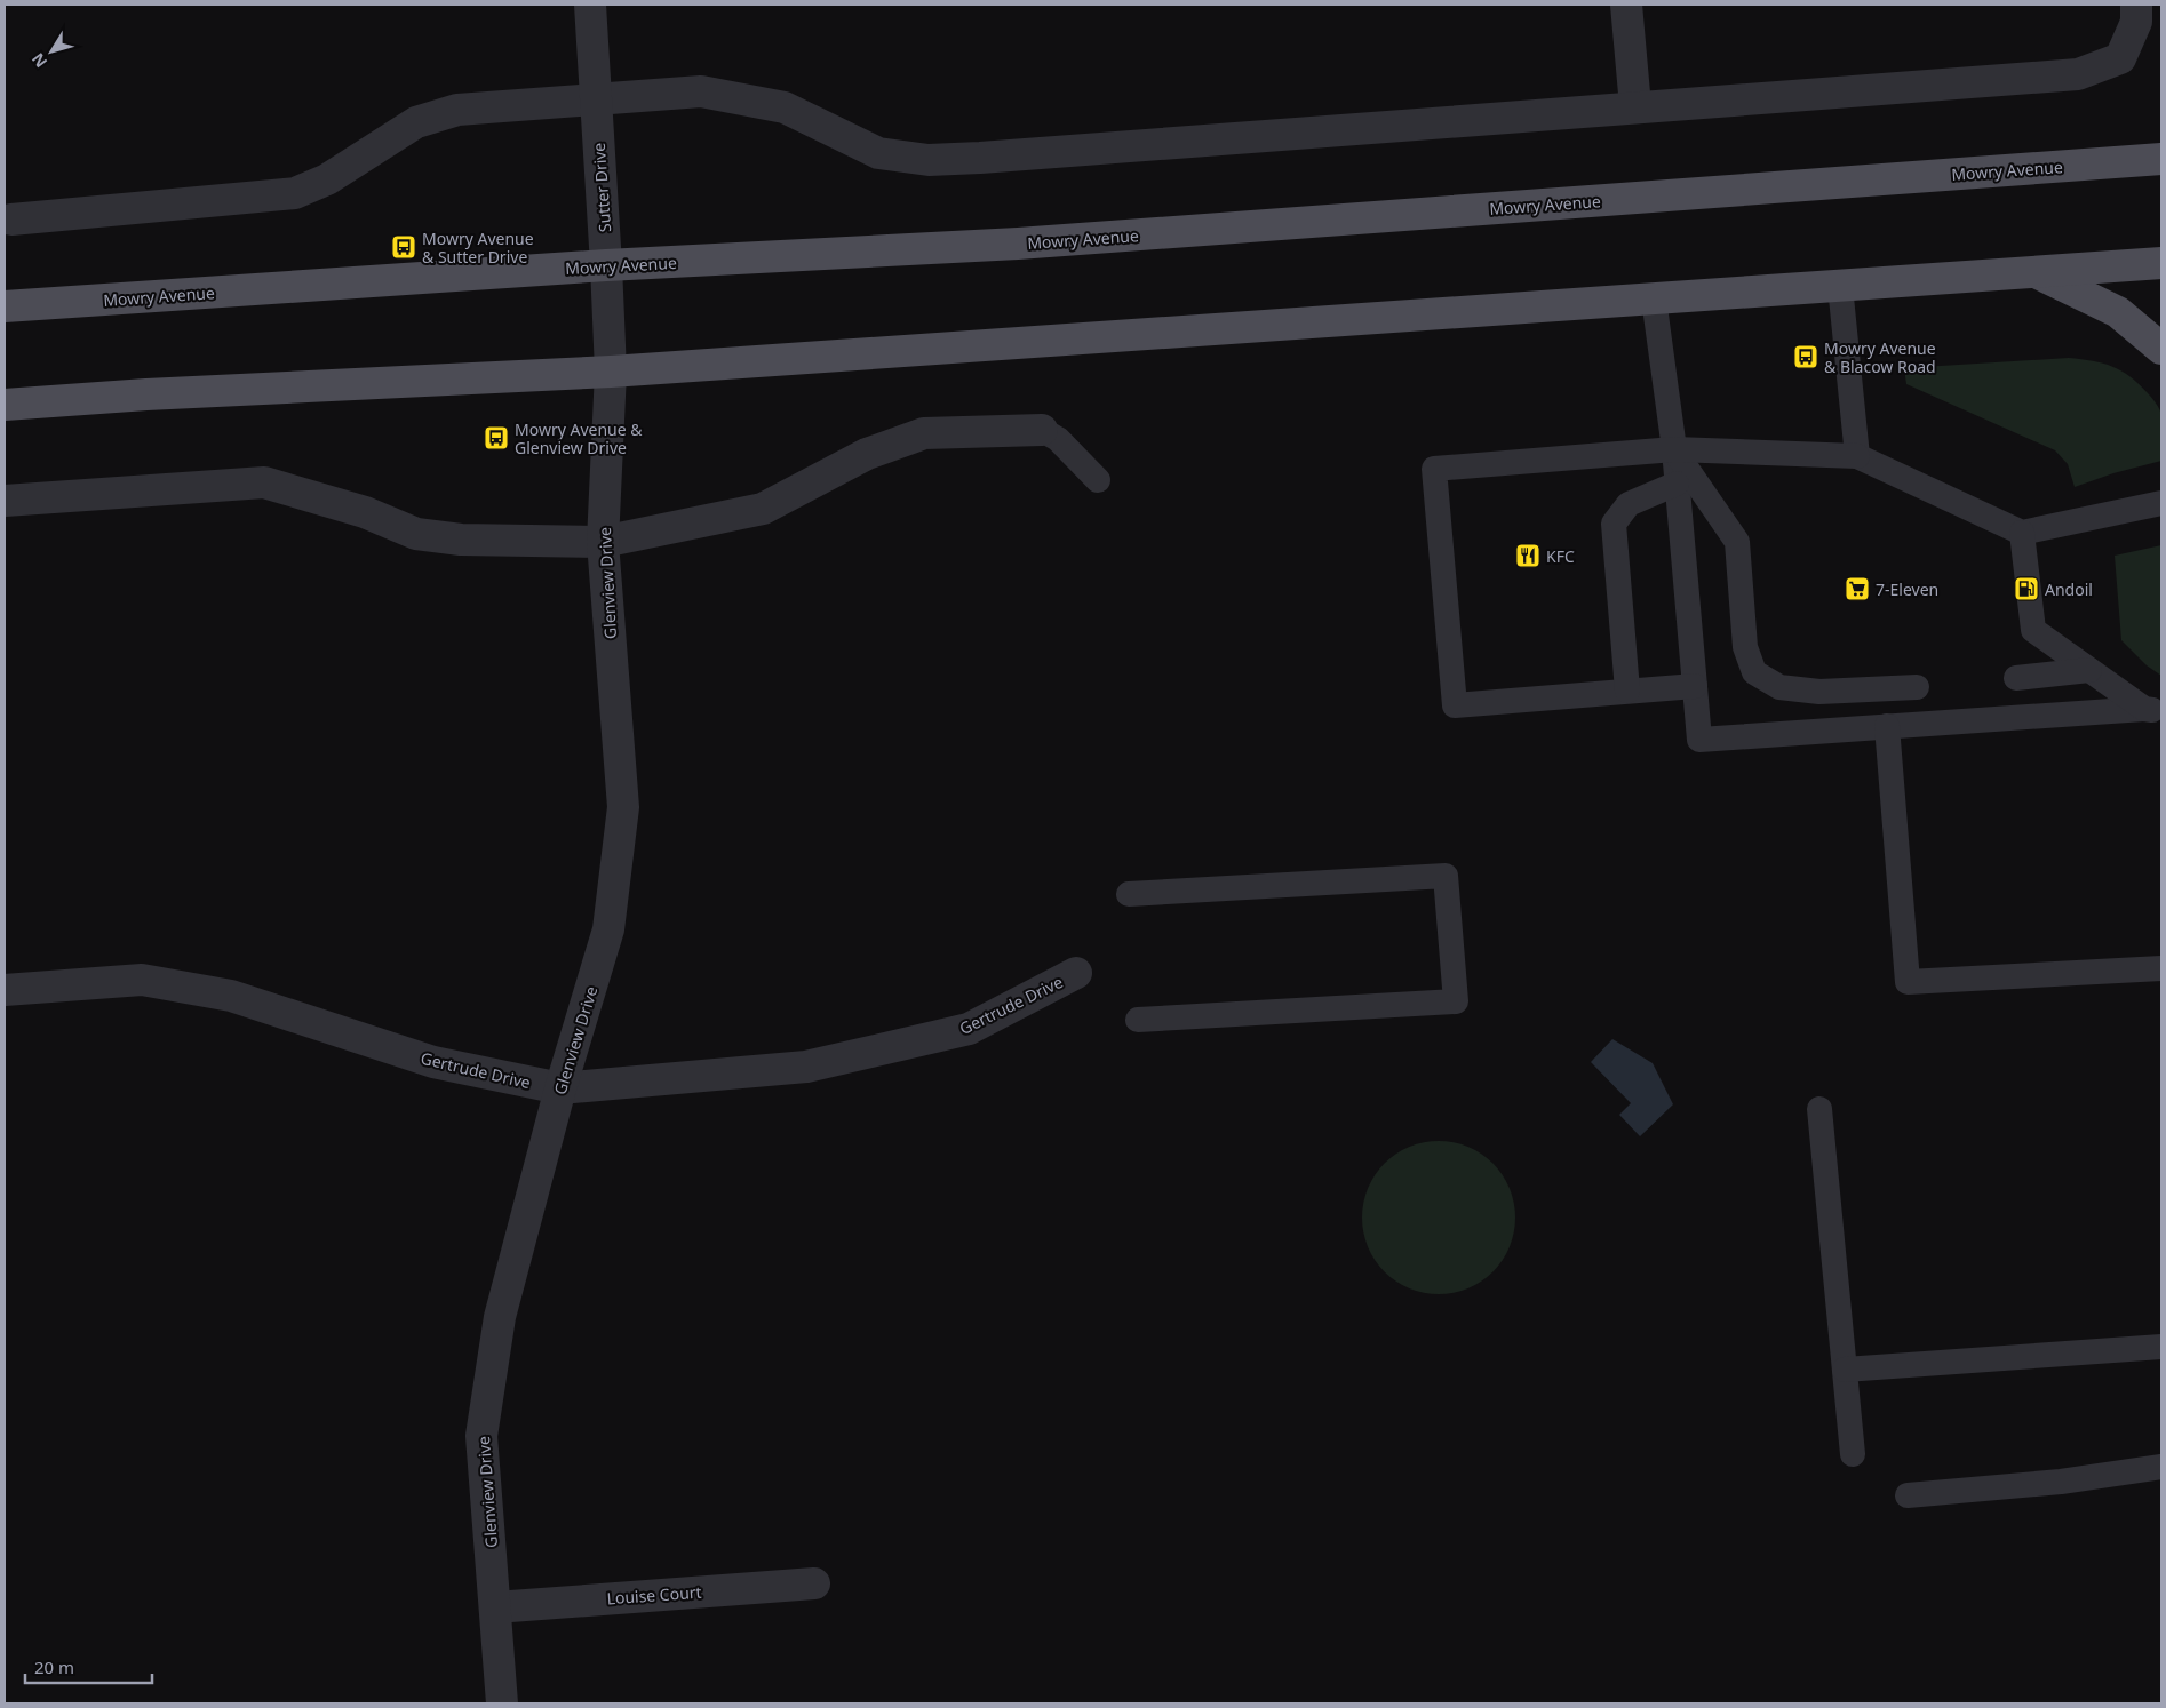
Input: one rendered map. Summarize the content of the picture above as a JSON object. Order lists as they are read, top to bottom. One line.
{"streets":{"main road":["Mowry Avenue"],"street":["Sutter Drive","Glenview Drive","Gertrude Drive","Louise Court"]},"crossings":[["Mowry Avenue","Sutter Drive"],["Sutter Drive","Glenview Drive"],["Glenview Drive","Gertrude Drive"],["Glenview Drive","Louise Court"]],"places":{"bus stop":["Mowry Avenue & Sutter Drive","Mowry Avenue & Blacow Road","Mowry Avenue & Glenview Drive"],"restaurant":["KFC"],"supermarket":["7-Eleven"],"fuel station":["Andoil"]},"scale_bar":"20 m","north":"bottom left"}
